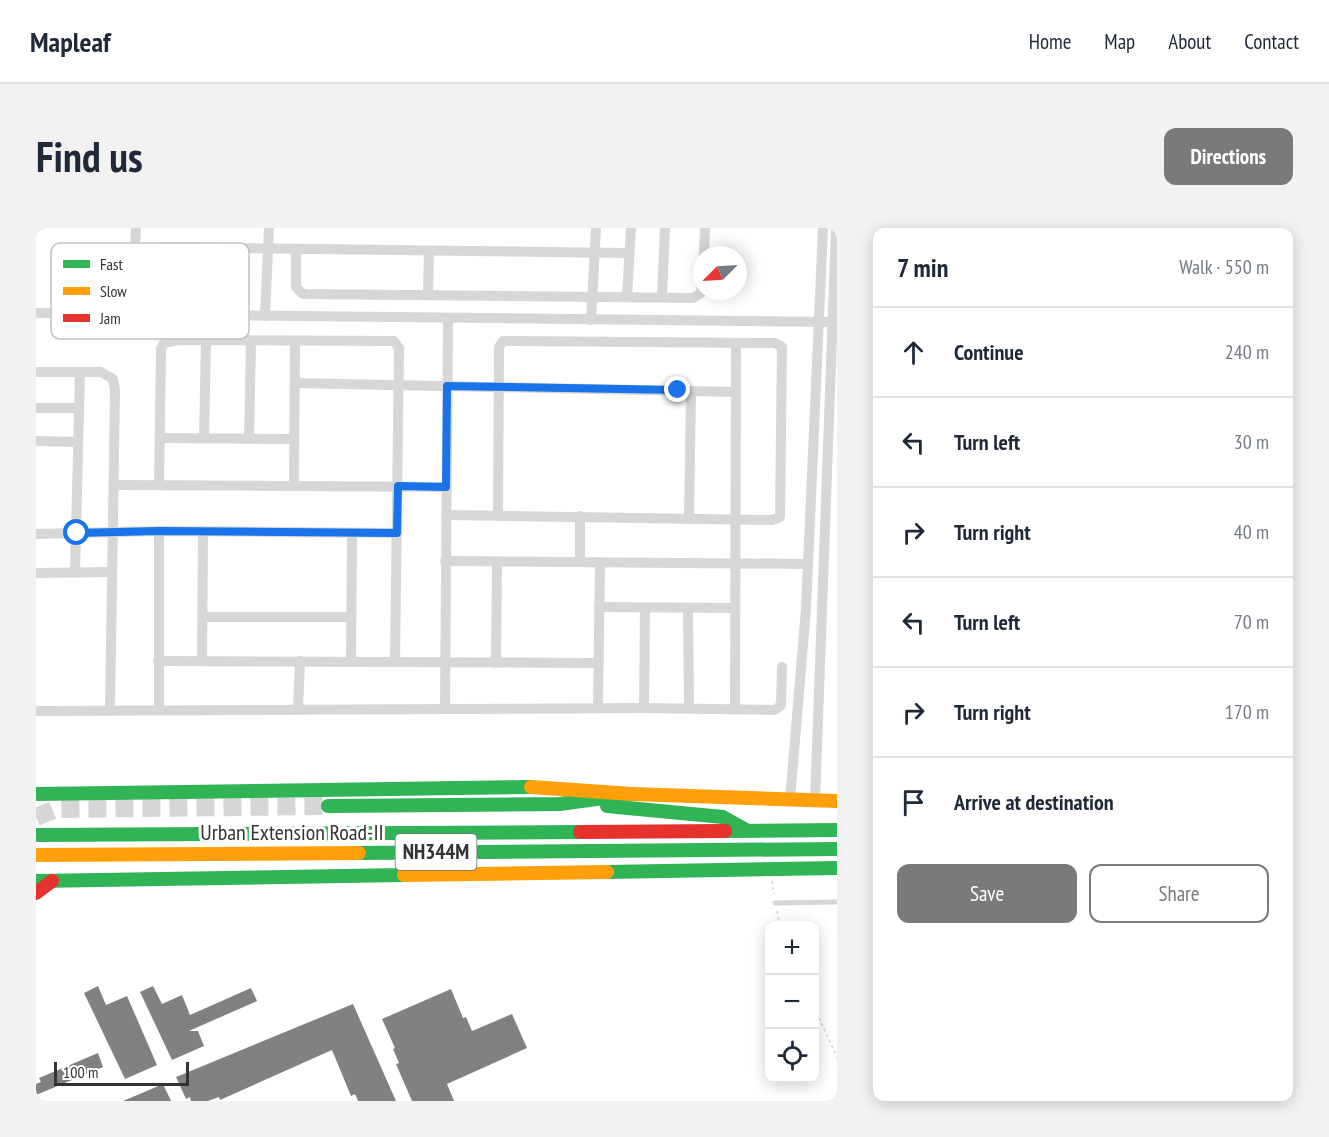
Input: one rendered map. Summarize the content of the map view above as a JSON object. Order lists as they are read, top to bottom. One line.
{"streets":{"main road":["Urban Extension Road-II","NH344M"]},"legend":["Fast","Slow","Jam"],"scale_bar":"100 m","north":"bottom left","page":{"header":"Mapleaf","nav":["Home","Map","About","Contact"],"buttons":["Directions",["Save","Share"]],"title":"Find us","heading":["7 min","Walk · 550 m"],"list":[["Continue","240 m"],["Turn left","30 m"],["Turn right","40 m"],["Turn left","70 m"],["Turn right","170 m"],"Arrive at destination"],"map_buttons":["+","−"],"scale":"100 m"}}
